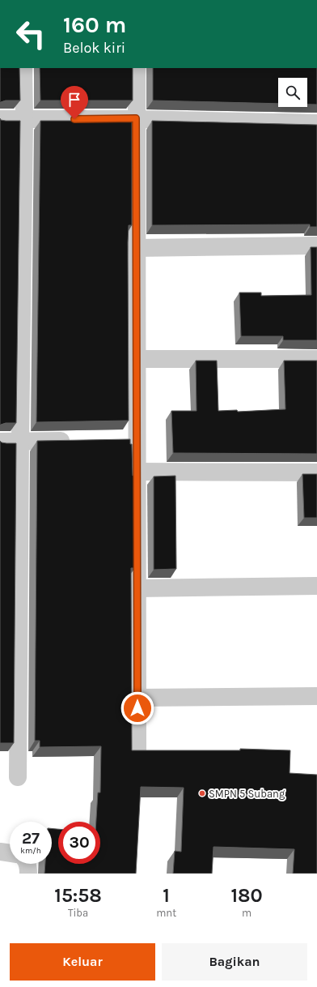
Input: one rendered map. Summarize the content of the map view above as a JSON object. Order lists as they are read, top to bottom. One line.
{"places":["SMPN 5 Subang"],"page":{"turn":["160 m","Belok kiri"],"speed":"27 km/h","limit":"30","eta":["15:58","Tiba","1","mnt","180","m"],"buttons":["Keluar","Bagikan"]}}
